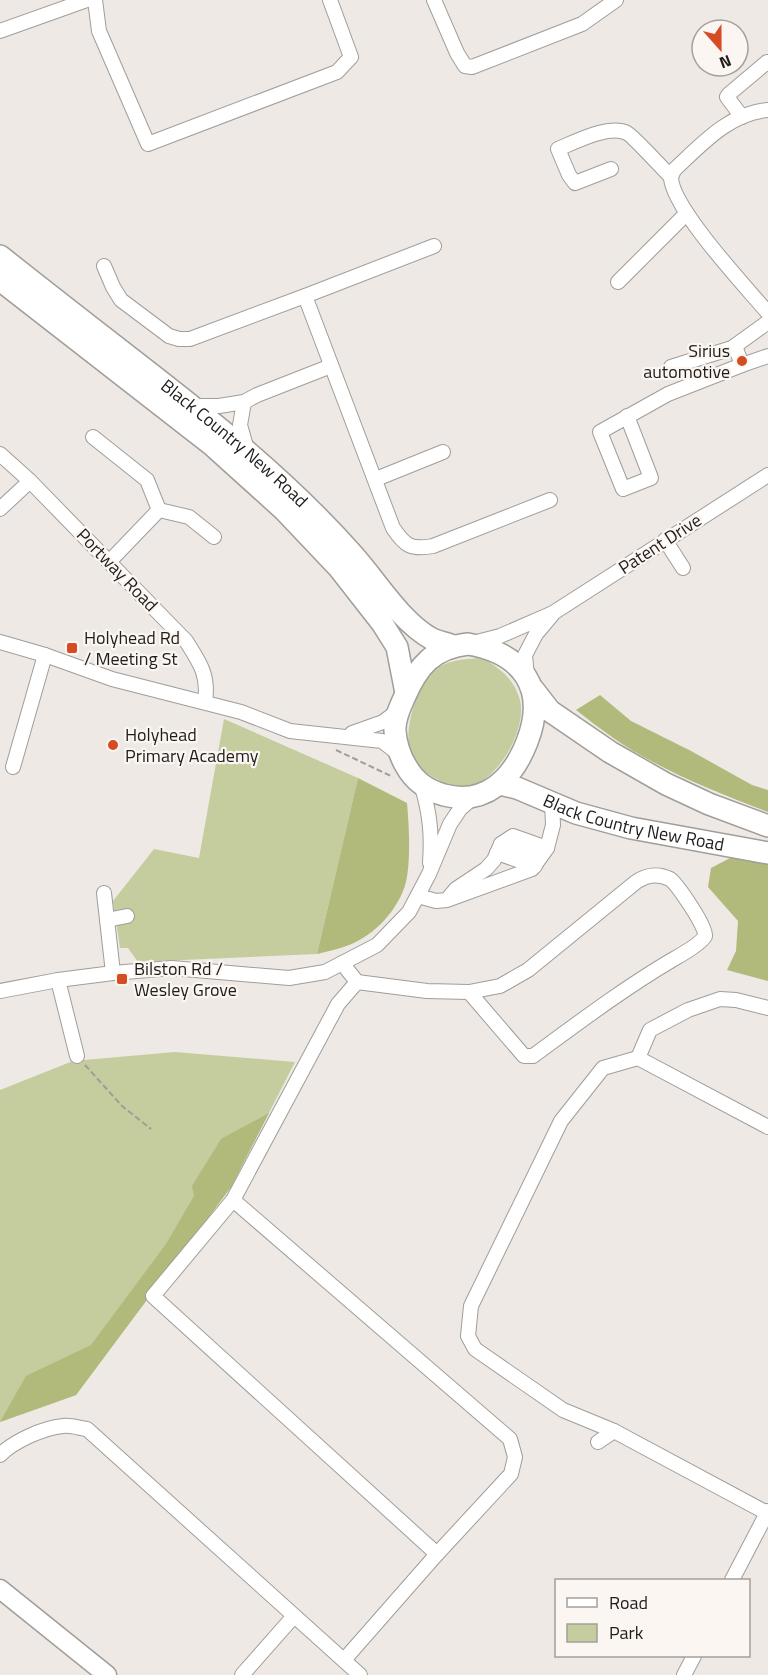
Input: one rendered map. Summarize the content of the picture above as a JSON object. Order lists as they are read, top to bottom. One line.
{"streets":{"highway":["Black Country New Road"],"street":["Patent Drive","Portway Road"]},"crossings":[["Black Country New Road","Patent Drive"]],"places":{"other":["Sirius automotive","Holyhead Primary Academy"],"transit":["Holyhead Rd / Meeting St","Bilston Rd / Wesley Grove"]},"legend":["Road","Park"],"north":"bottom"}
